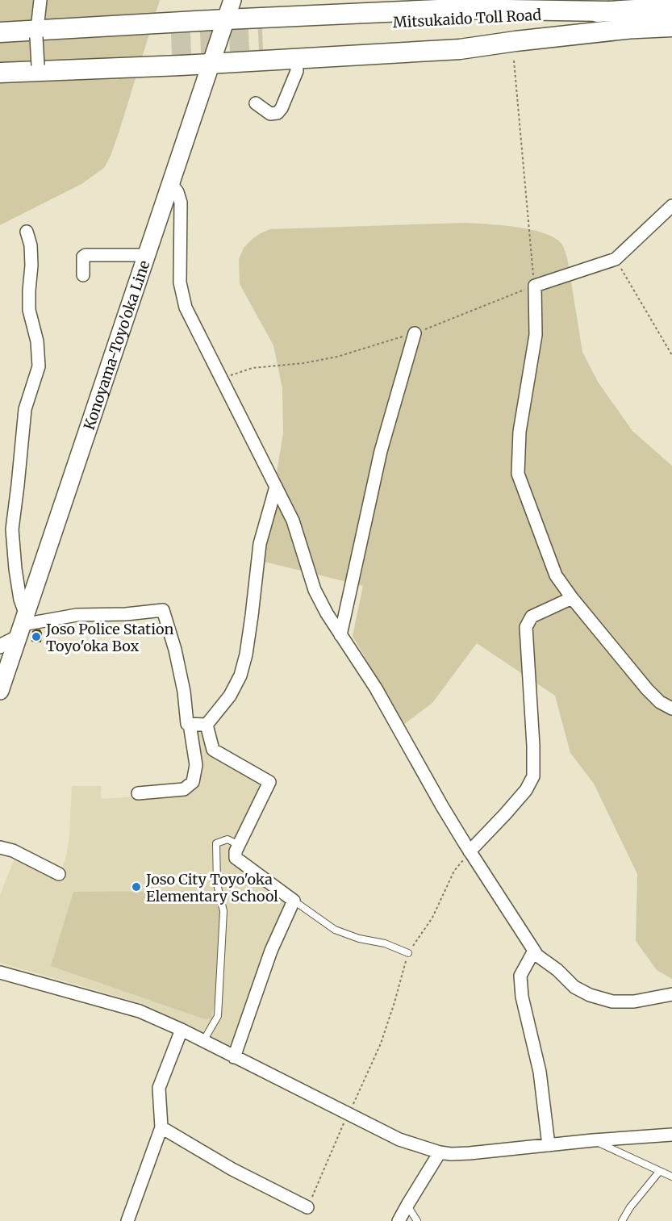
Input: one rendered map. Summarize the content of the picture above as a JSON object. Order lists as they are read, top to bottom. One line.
{"streets":{"highway":["Mitsukaido Toll Road"],"main road":["Konoyama-Toyo'oka Line"]},"places":["Joso Police Station Toyo'oka Box","Joso City Toyo'oka Elementary School"]}
